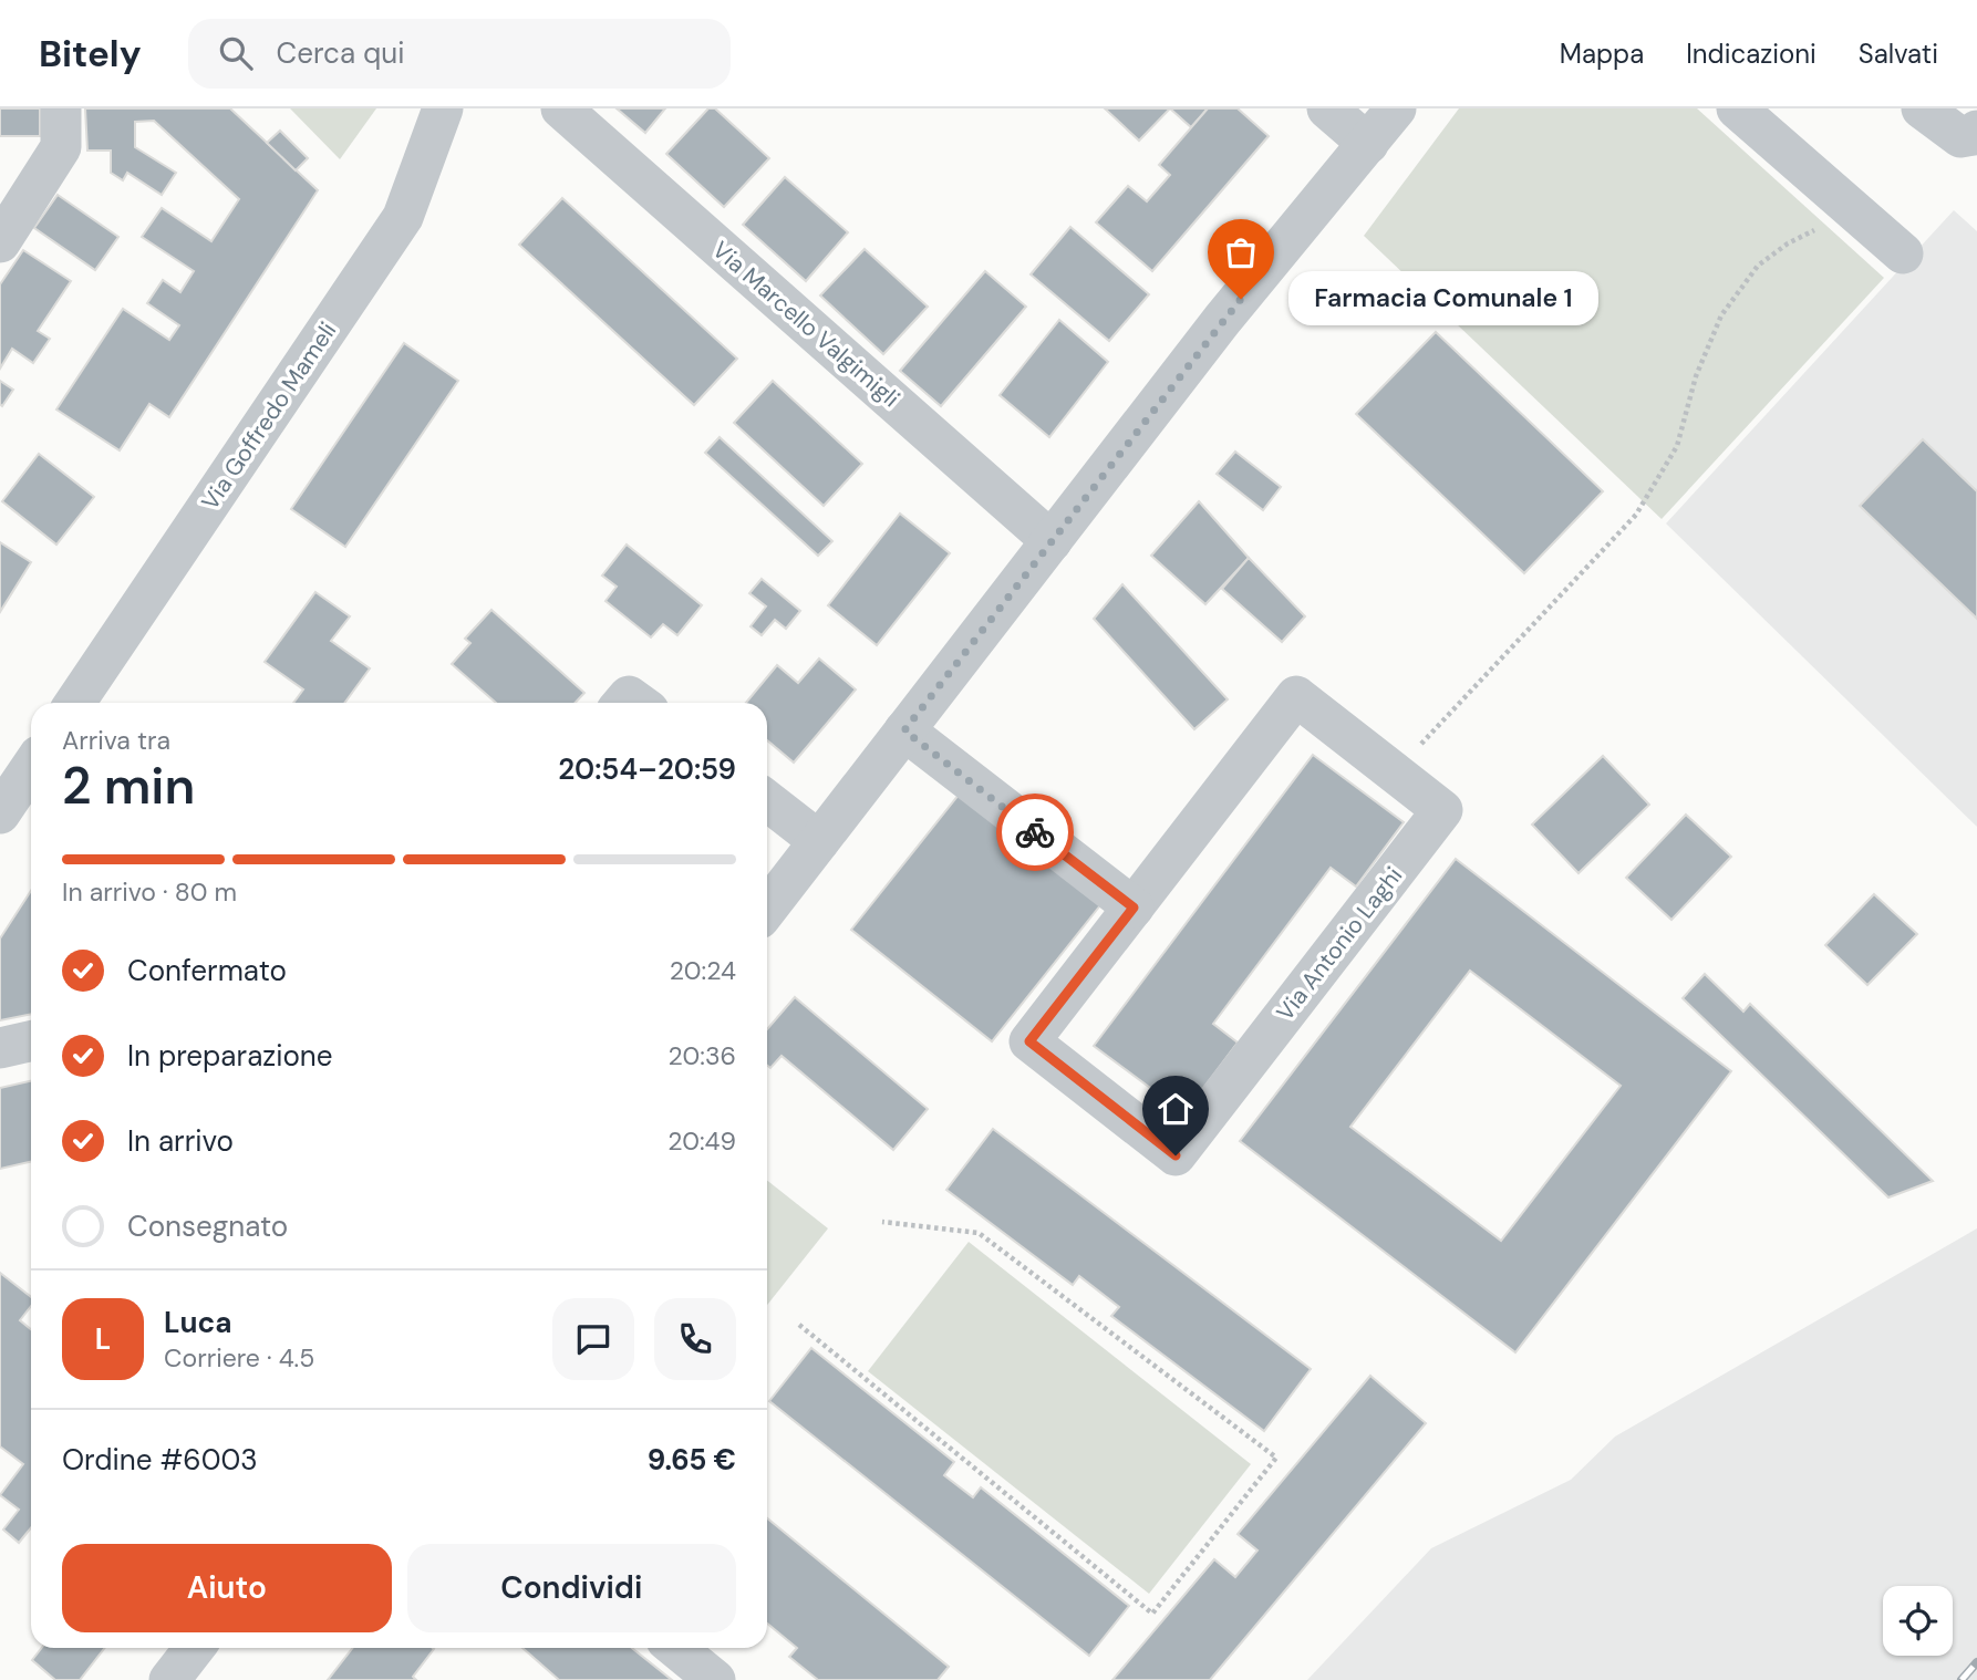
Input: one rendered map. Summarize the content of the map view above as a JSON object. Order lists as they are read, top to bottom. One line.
{"streets":{"street":["Via Marcello Valgimigli","Via Goffredo Mameli","Via Antonio Laghi"]},"places":["Farmacia Comunale 1"],"page":{"header":"Bitely","search":"Cerca qui","nav":["Mappa","Indicazioni","Salvati"],"bubble":"Farmacia Comunale 1","heading":["2 min","Arriva tra","20:54–20:59"],"panel":["Luca","Corriere · 4.5","Ordine #6003","9.65 €"],"bar":"In arrivo · 80 m","list":[["Confermato","20:24"],["In preparazione","20:36"],["In arrivo","20:49"],"Consegnato"],"round":"L","buttons":["Aiuto","Condividi"]}}
